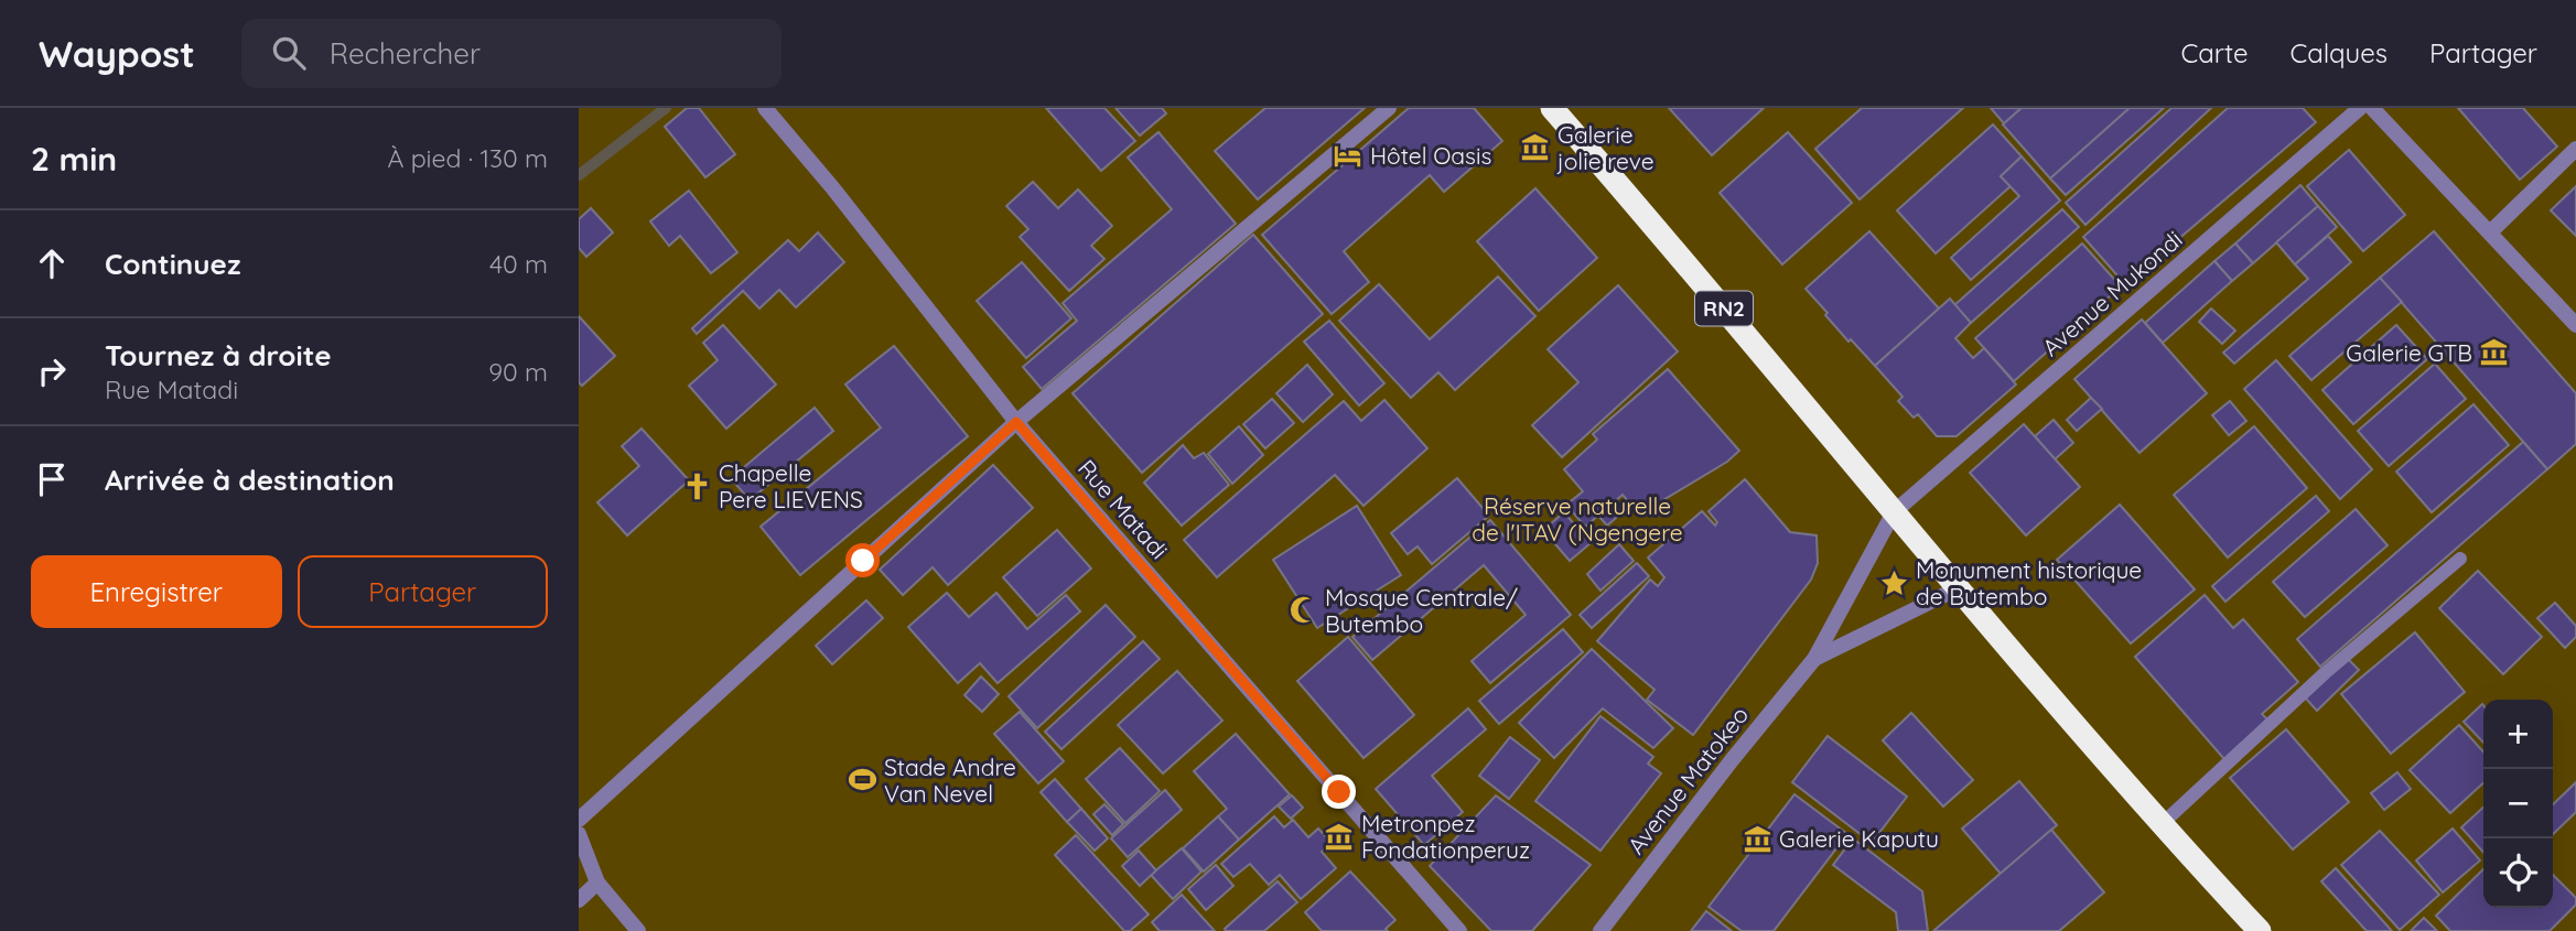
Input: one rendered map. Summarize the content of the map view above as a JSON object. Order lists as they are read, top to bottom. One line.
{"streets":{"highway":["RN2"],"street":["Avenue Mukondi","Rue Matadi","Avenue Matokeo"]},"crossings":[["Avenue Mukondi","RN2"]],"parks":["Réserve naturelle de l'ITAV (Ngengere"],"places":{"museum":["Galerie jolie reve","Galerie GTB","Metronpez Fondationperuz","Galerie Kaputu"],"hotel":["Hôtel Oasis"],"church":["Chapelle Pere LIEVENS"],"place":["Monument historique de Butembo"],"mosque":["Mosque Centrale/ Butembo"],"sports":["Stade Andre Van Nevel"]},"page":{"header":"Waypost","search":"Rechercher","nav":["Carte","Calques","Partager"],"heading":["2 min","À pied · 130 m"],"list":[["Continuez","40 m"],["Tournez à droite","Rue Matadi","90 m"],"Arrivée à destination"],"buttons":["Enregistrer","Partager"],"map_buttons":["+","−"]}}
